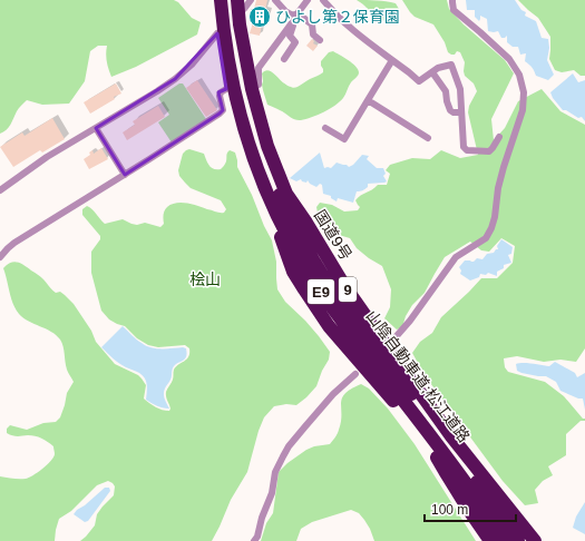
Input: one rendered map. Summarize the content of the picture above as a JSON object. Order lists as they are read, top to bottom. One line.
{"streets":{"highway":["国道9号","9","E9","山陰自動車道;松江道路"]},"parks":["桧山"],"places":{"building":["ひよし第２保育園"]},"scale_bar":"100 m"}
